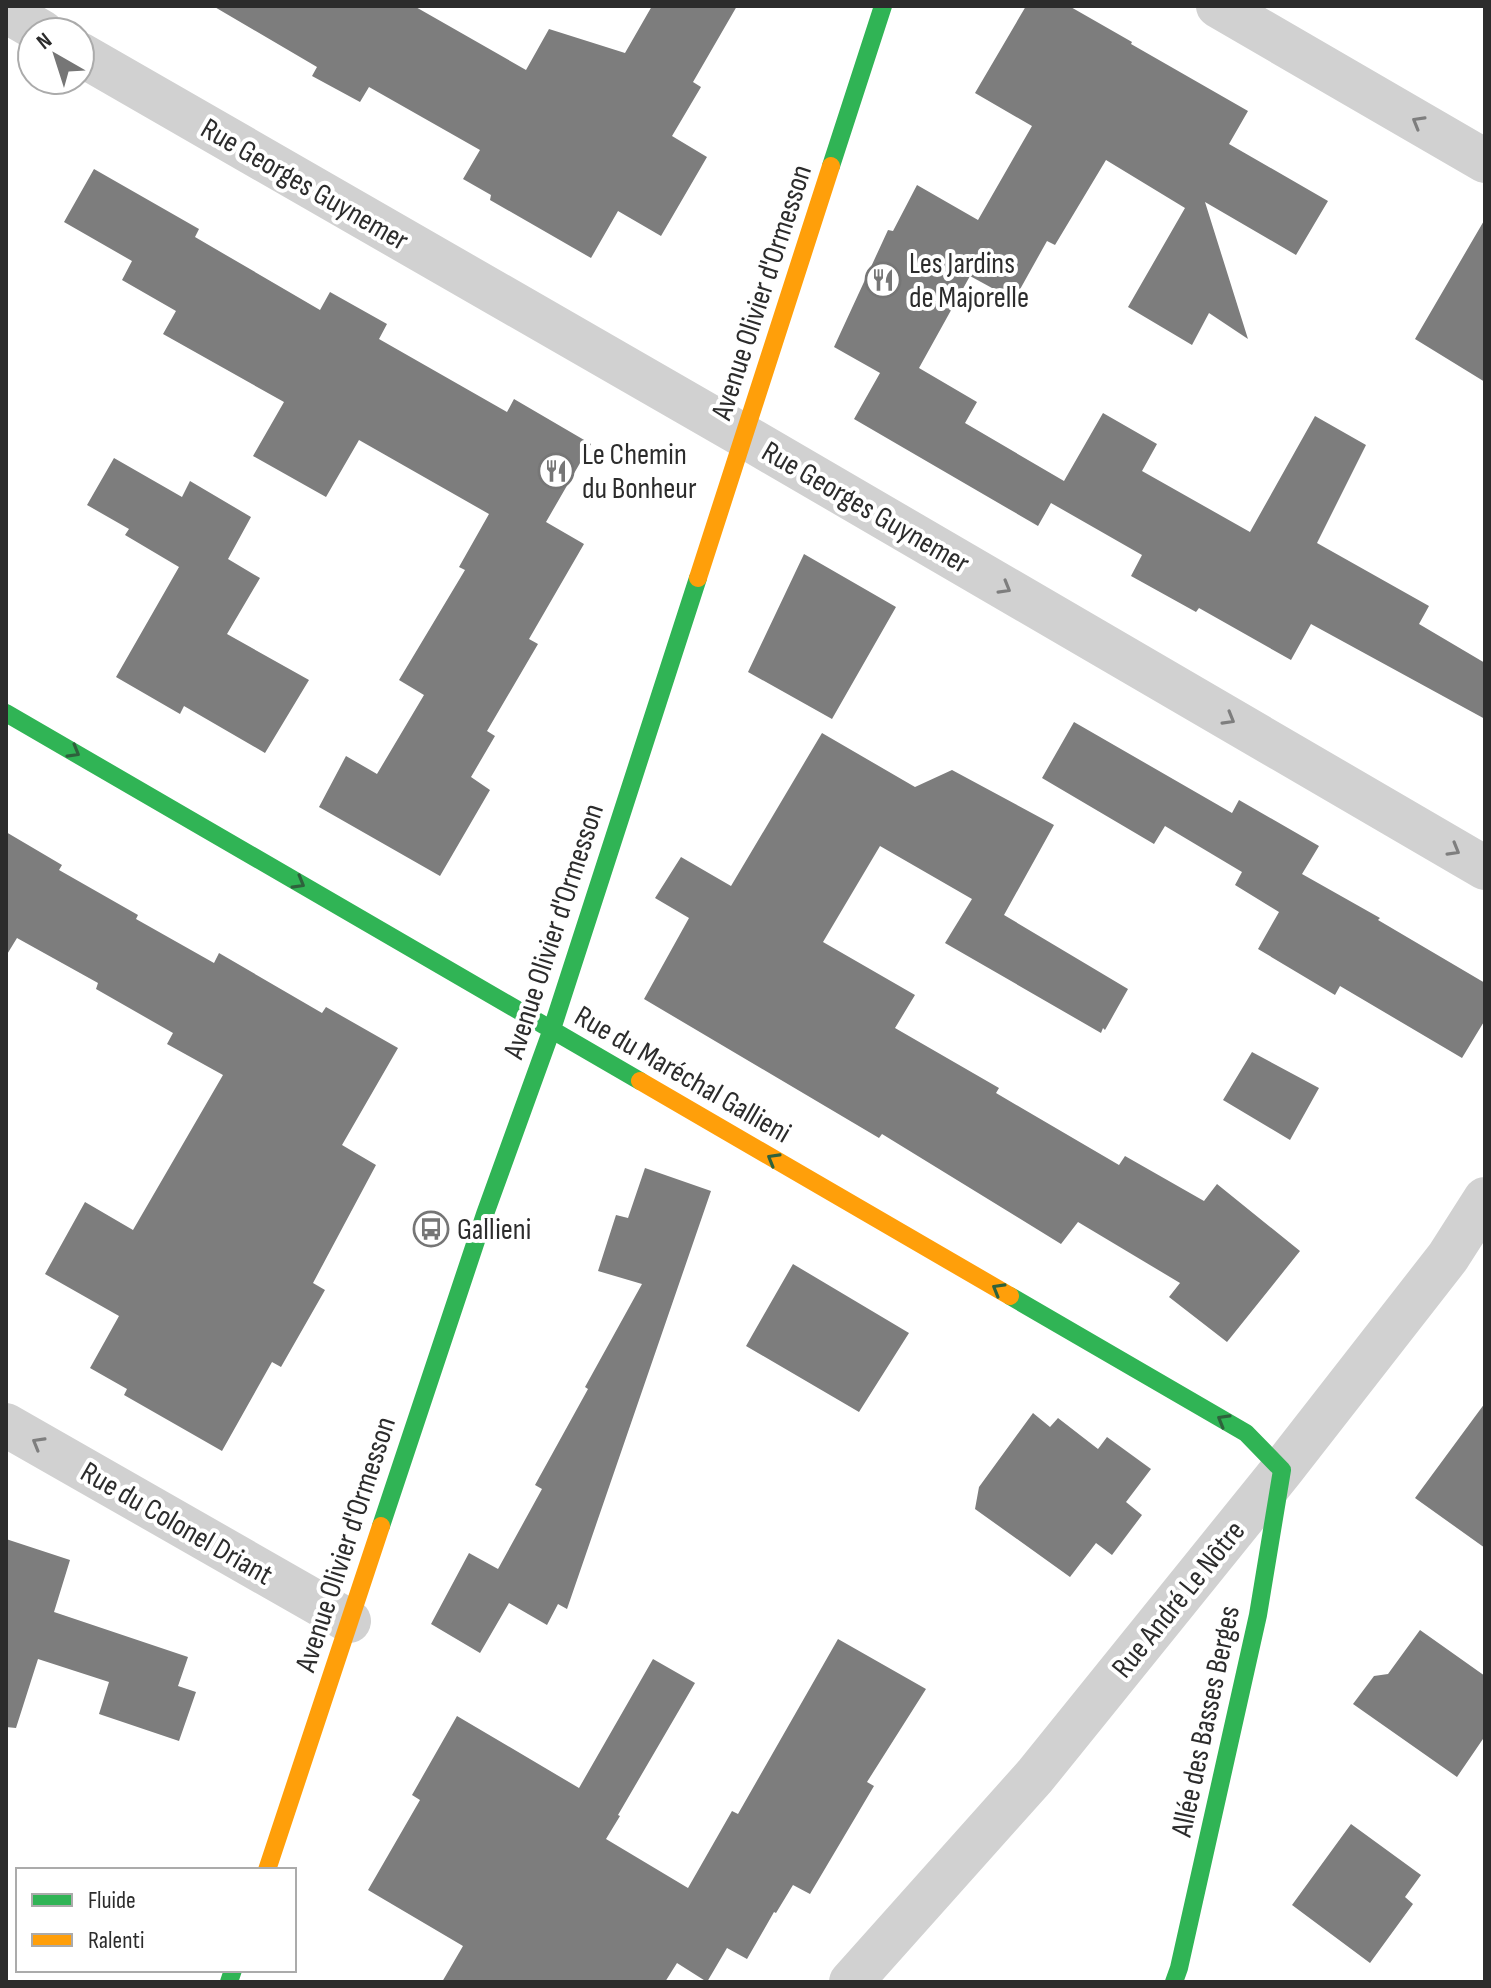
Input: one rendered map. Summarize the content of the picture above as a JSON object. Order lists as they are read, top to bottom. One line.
{"streets":{"street":["Rue Georges Guynemer","Avenue Olivier d'Ormesson","Rue du Maréchal Gallieni","Rue du Colonel Driant","Rue André Le Nôtre","Allée des Basses Berges"]},"crossings":[["Rue Georges Guynemer","Avenue Olivier d'Ormesson"],["Avenue Olivier d'Ormesson","Rue du Maréchal Gallieni"],["Avenue Olivier d'Ormesson","Rue du Colonel Driant"],["Rue du Maréchal Gallieni","Rue André Le Nôtre"],["Rue du Maréchal Gallieni","Allée des Basses Berges"],["Rue André Le Nôtre","Allée des Basses Berges"]],"one_way":["Rue Georges Guynemer","Rue du Colonel Driant"],"places":{"restaurant":["Les Jardins de Majorelle","Le Chemin du Bonheur"],"bus stop":["Gallieni"]},"legend":["Fluide","Ralenti"],"north":"top left"}
